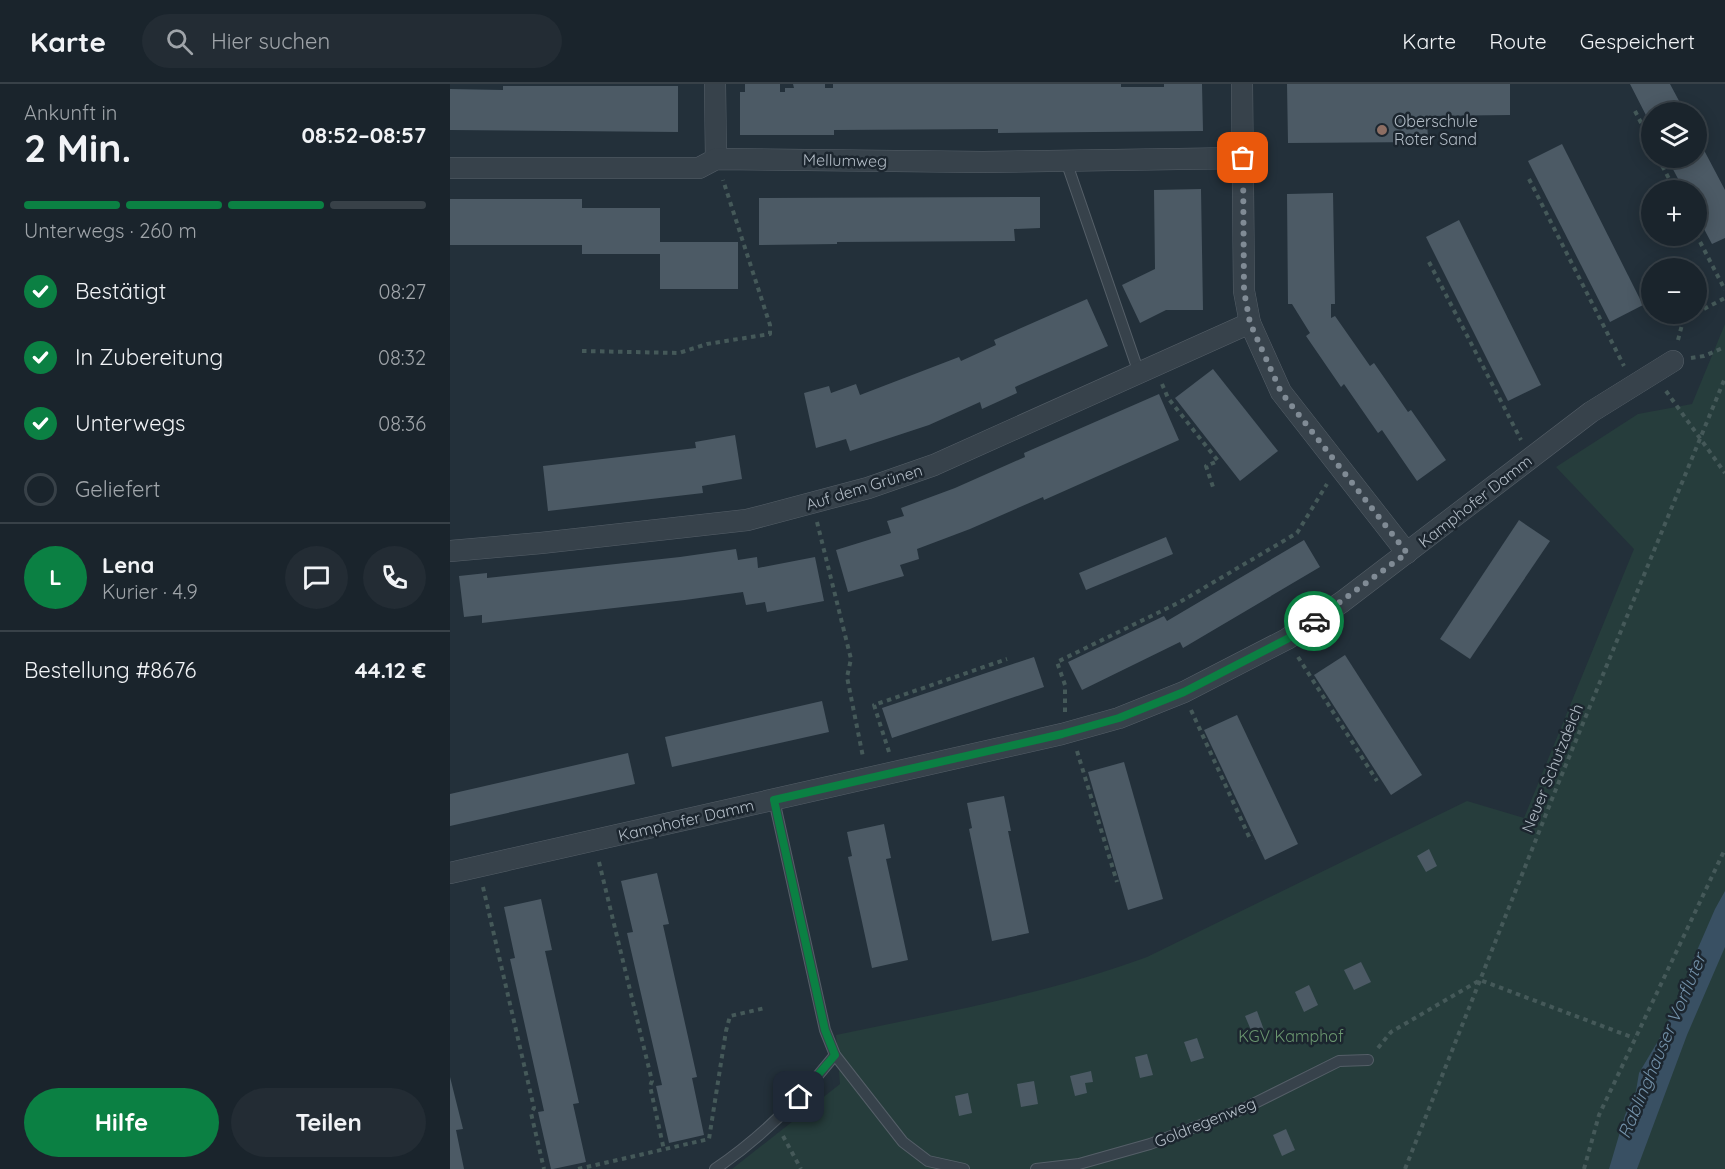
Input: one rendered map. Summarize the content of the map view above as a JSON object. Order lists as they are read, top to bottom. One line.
{"streets":{"street":["Mellumweg","Auf dem Grünen","Kamphofer Damm"],"lane":["Goldregenweg"],"path":["Neuer Schutzdeich"]},"water":["Rablinghauser Vorfluter"],"parks":["KGV Kamphof"],"places":["Oberschule Roter Sand"],"page":{"header":"Karte","search":"Hier suchen","nav":["Karte","Route","Gespeichert"],"heading":["2 Min.","Ankunft in","08:52–08:57"],"panel":["Lena","Kurier · 4.9","Bestellung #8676","44.12 €"],"map_buttons":["+","−"],"bar":"Unterwegs · 260 m","list":[["Bestätigt","08:27"],["In Zubereitung","08:32"],["Unterwegs","08:36"],"Geliefert"],"round":"L","buttons":["Hilfe","Teilen"]}}
